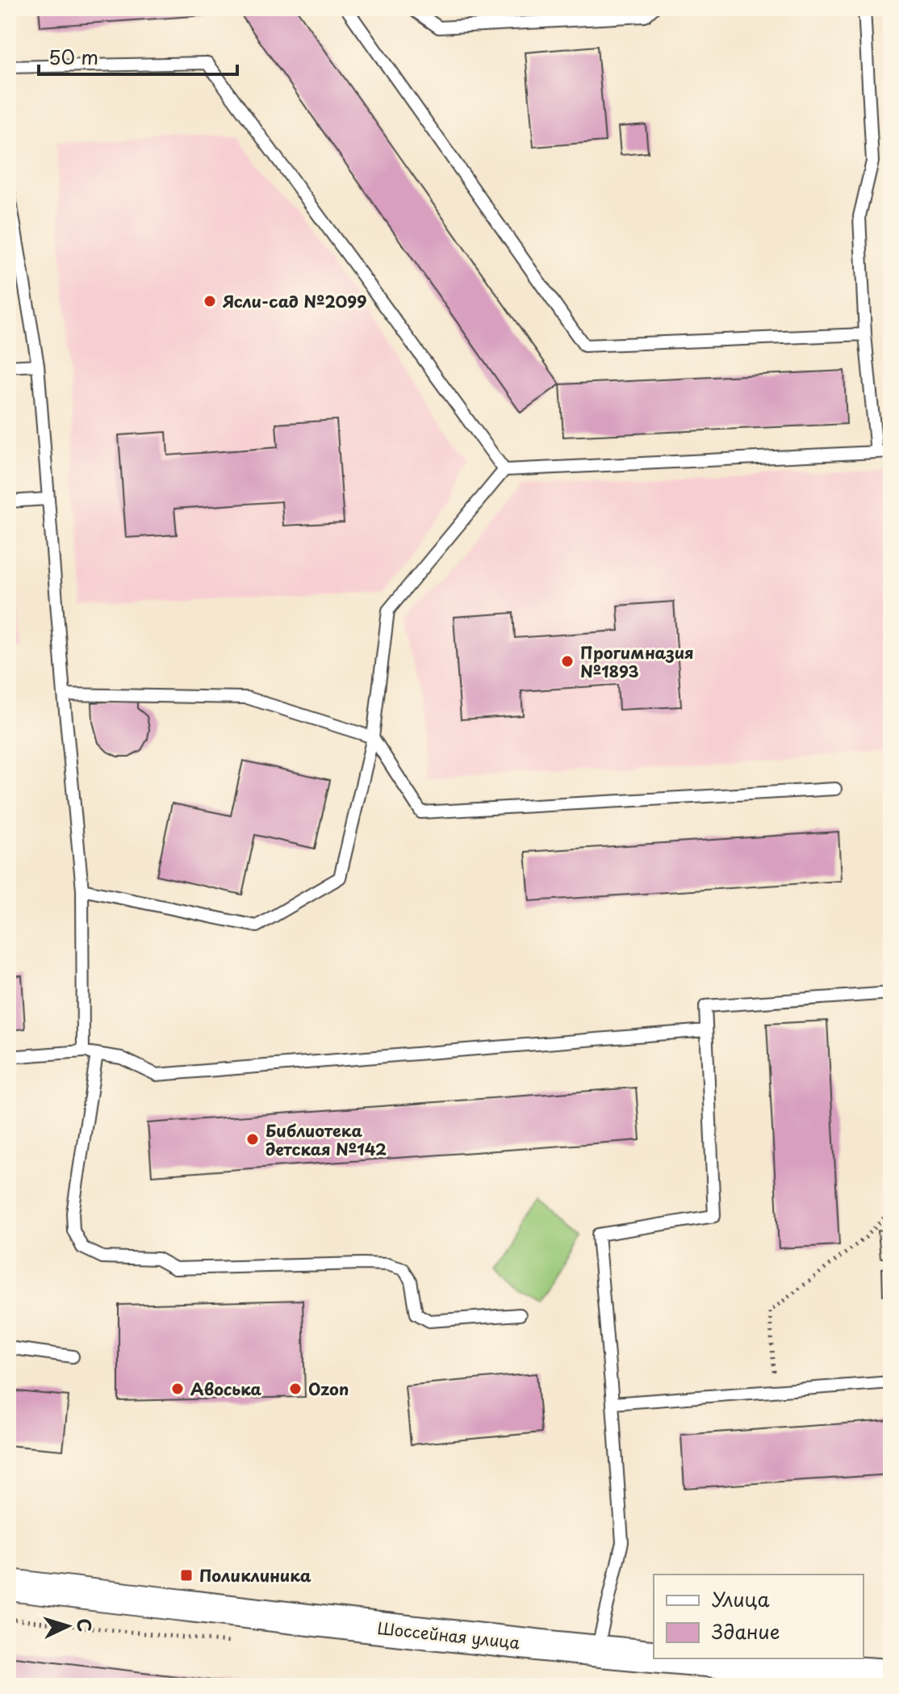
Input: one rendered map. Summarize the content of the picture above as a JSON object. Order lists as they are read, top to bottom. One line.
{"streets":{"main road":["Шоссейная улица"]},"places":{"other":["Ясли-сад №2099","Прогимназия №1893","Библиотека детская №142","Авоська","Ozon"],"transit":["Поликлиника"]},"legend":["Улица","Здание"],"scale_bar":"50 m","north":"right"}
